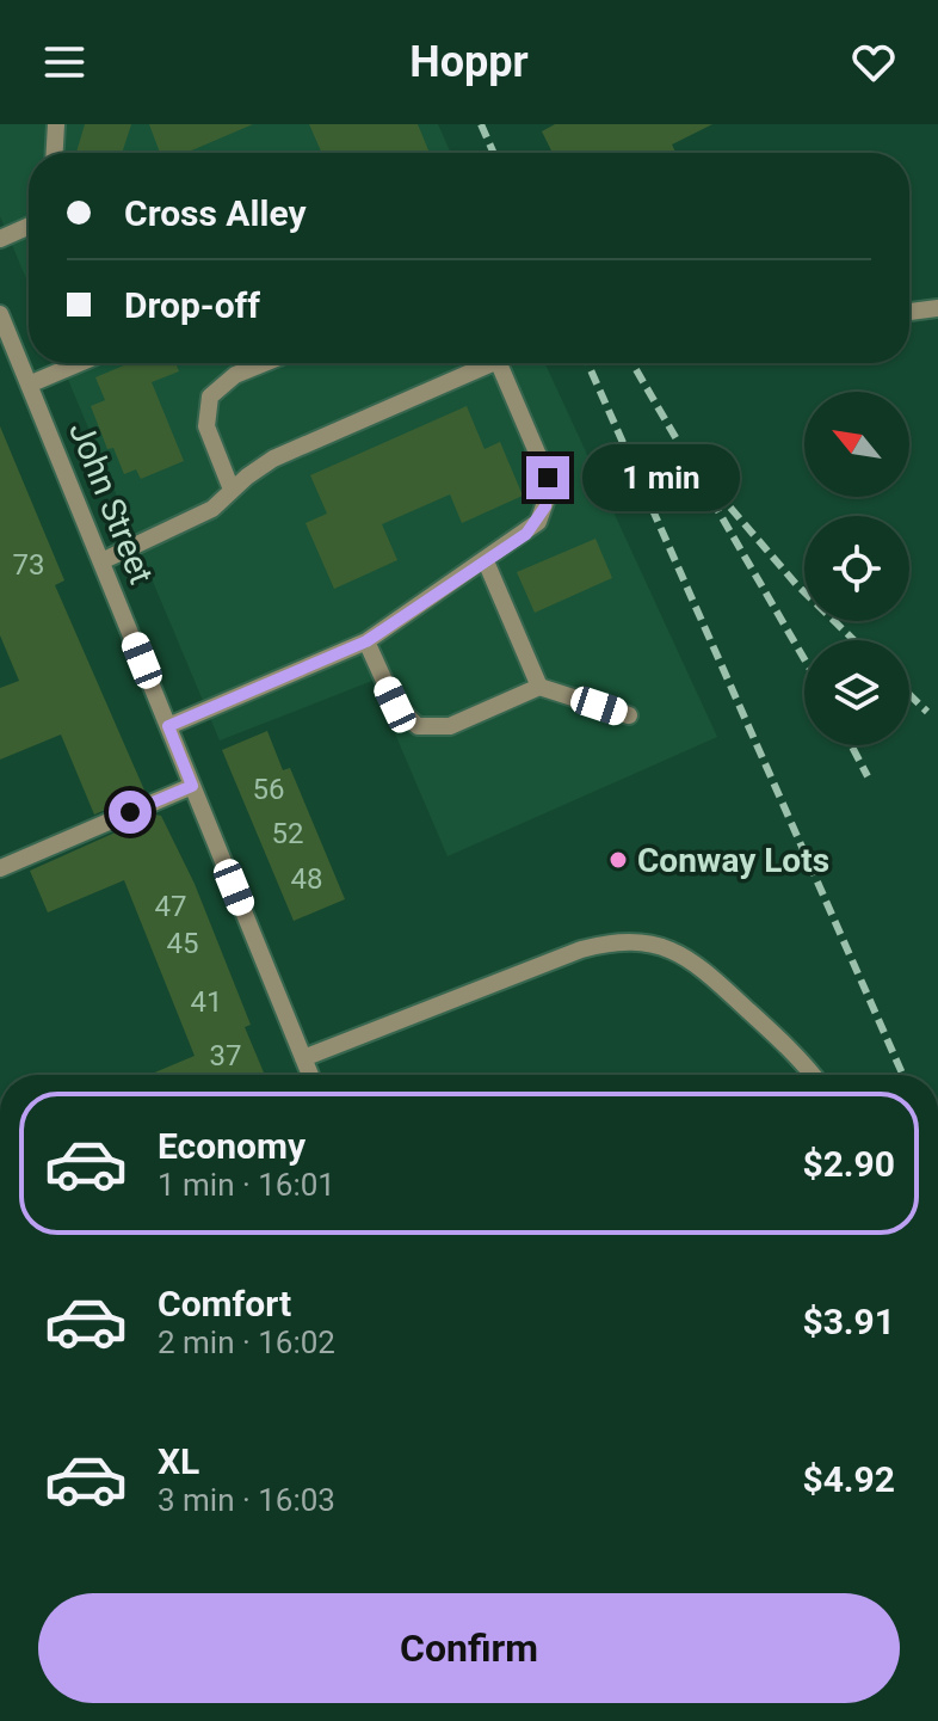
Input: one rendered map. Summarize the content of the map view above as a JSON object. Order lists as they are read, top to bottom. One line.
{"streets":{"street":["John Street"]},"places":["Conway Lots"],"house_numbers":["73","56","52","48","47","45","41","37"],"north":"top left","page":{"header":"Hoppr","banner":["Cross Alley","Drop-off"],"bubble":"1 min","list":[{"name":"Economy","note":"1 min · 16:01","value":"$2.90"},{"name":"Comfort","note":"2 min · 16:02","value":"$3.91"},{"name":"XL","note":"3 min · 16:03","value":"$4.92"}],"buttons":"Confirm"}}
